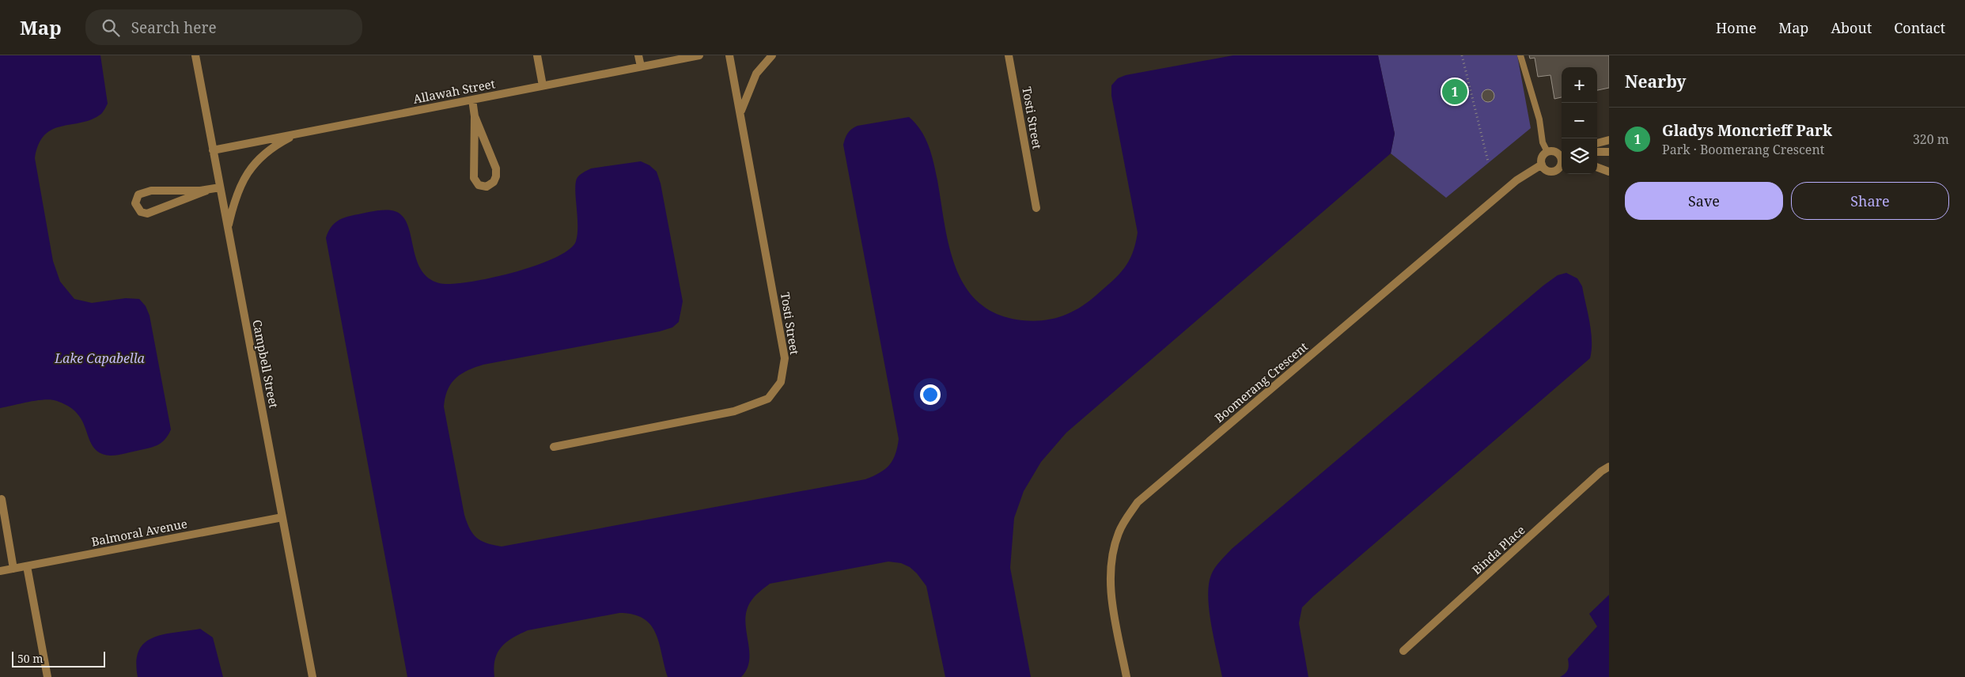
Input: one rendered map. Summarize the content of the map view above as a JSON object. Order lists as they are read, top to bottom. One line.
{"streets":{"street":["Allawah Street","Tosti Street","Campbell Street","Boomerang Crescent","Balmoral Avenue","Binda Place"]},"crossings":[["Allawah Street","Campbell Street"],["Campbell Street","Balmoral Avenue"]],"water":["Lake Capabella"],"scale_bar":"50 m","page":{"header":"Map","search":"Search here","nav":["Home","Map","About","Contact"],"heading":"Nearby","map_buttons":["+","−"],"pins":"1","list":[{"mark":"1","name":"Gladys Moncrieff Park","note":"Park · Boomerang Crescent","value":"320 m"}],"buttons":["Save","Share"],"scale":"50 m"}}
